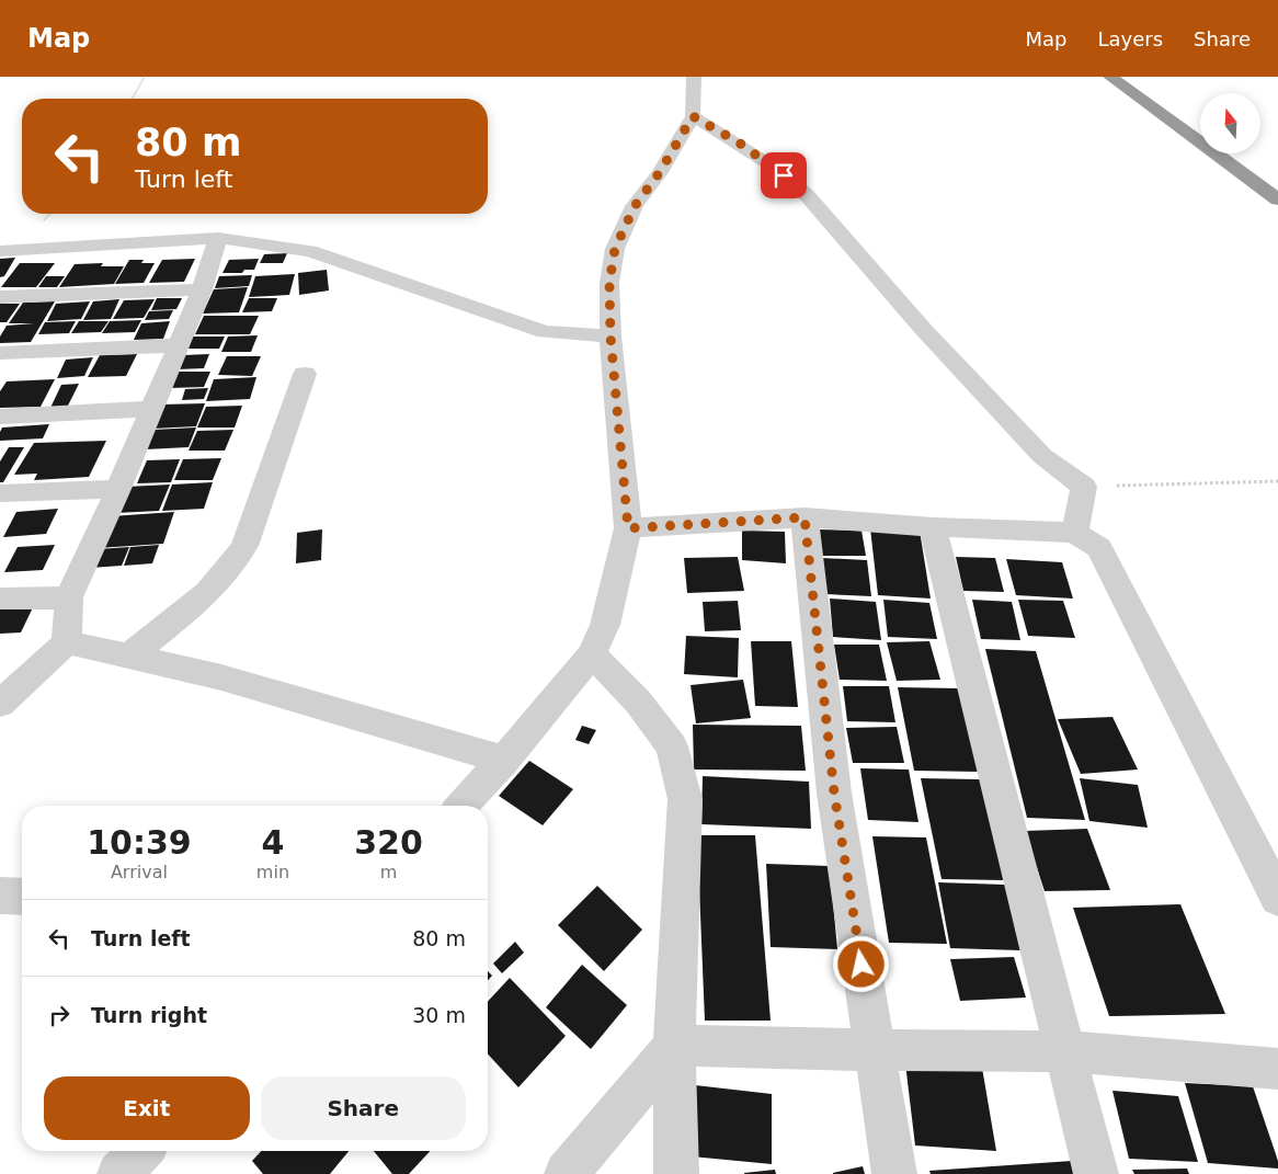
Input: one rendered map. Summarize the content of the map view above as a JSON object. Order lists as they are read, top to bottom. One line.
{"north":"top","page":{"header":"Map","nav":["Map","Layers","Share"],"turn":["80 m","Turn left"],"eta":["10:39","Arrival","4","min","320","m"],"list":[{"name":"Turn left","value":"80 m"},{"name":"Turn right","value":"30 m"}],"buttons":["Exit","Share"]}}
